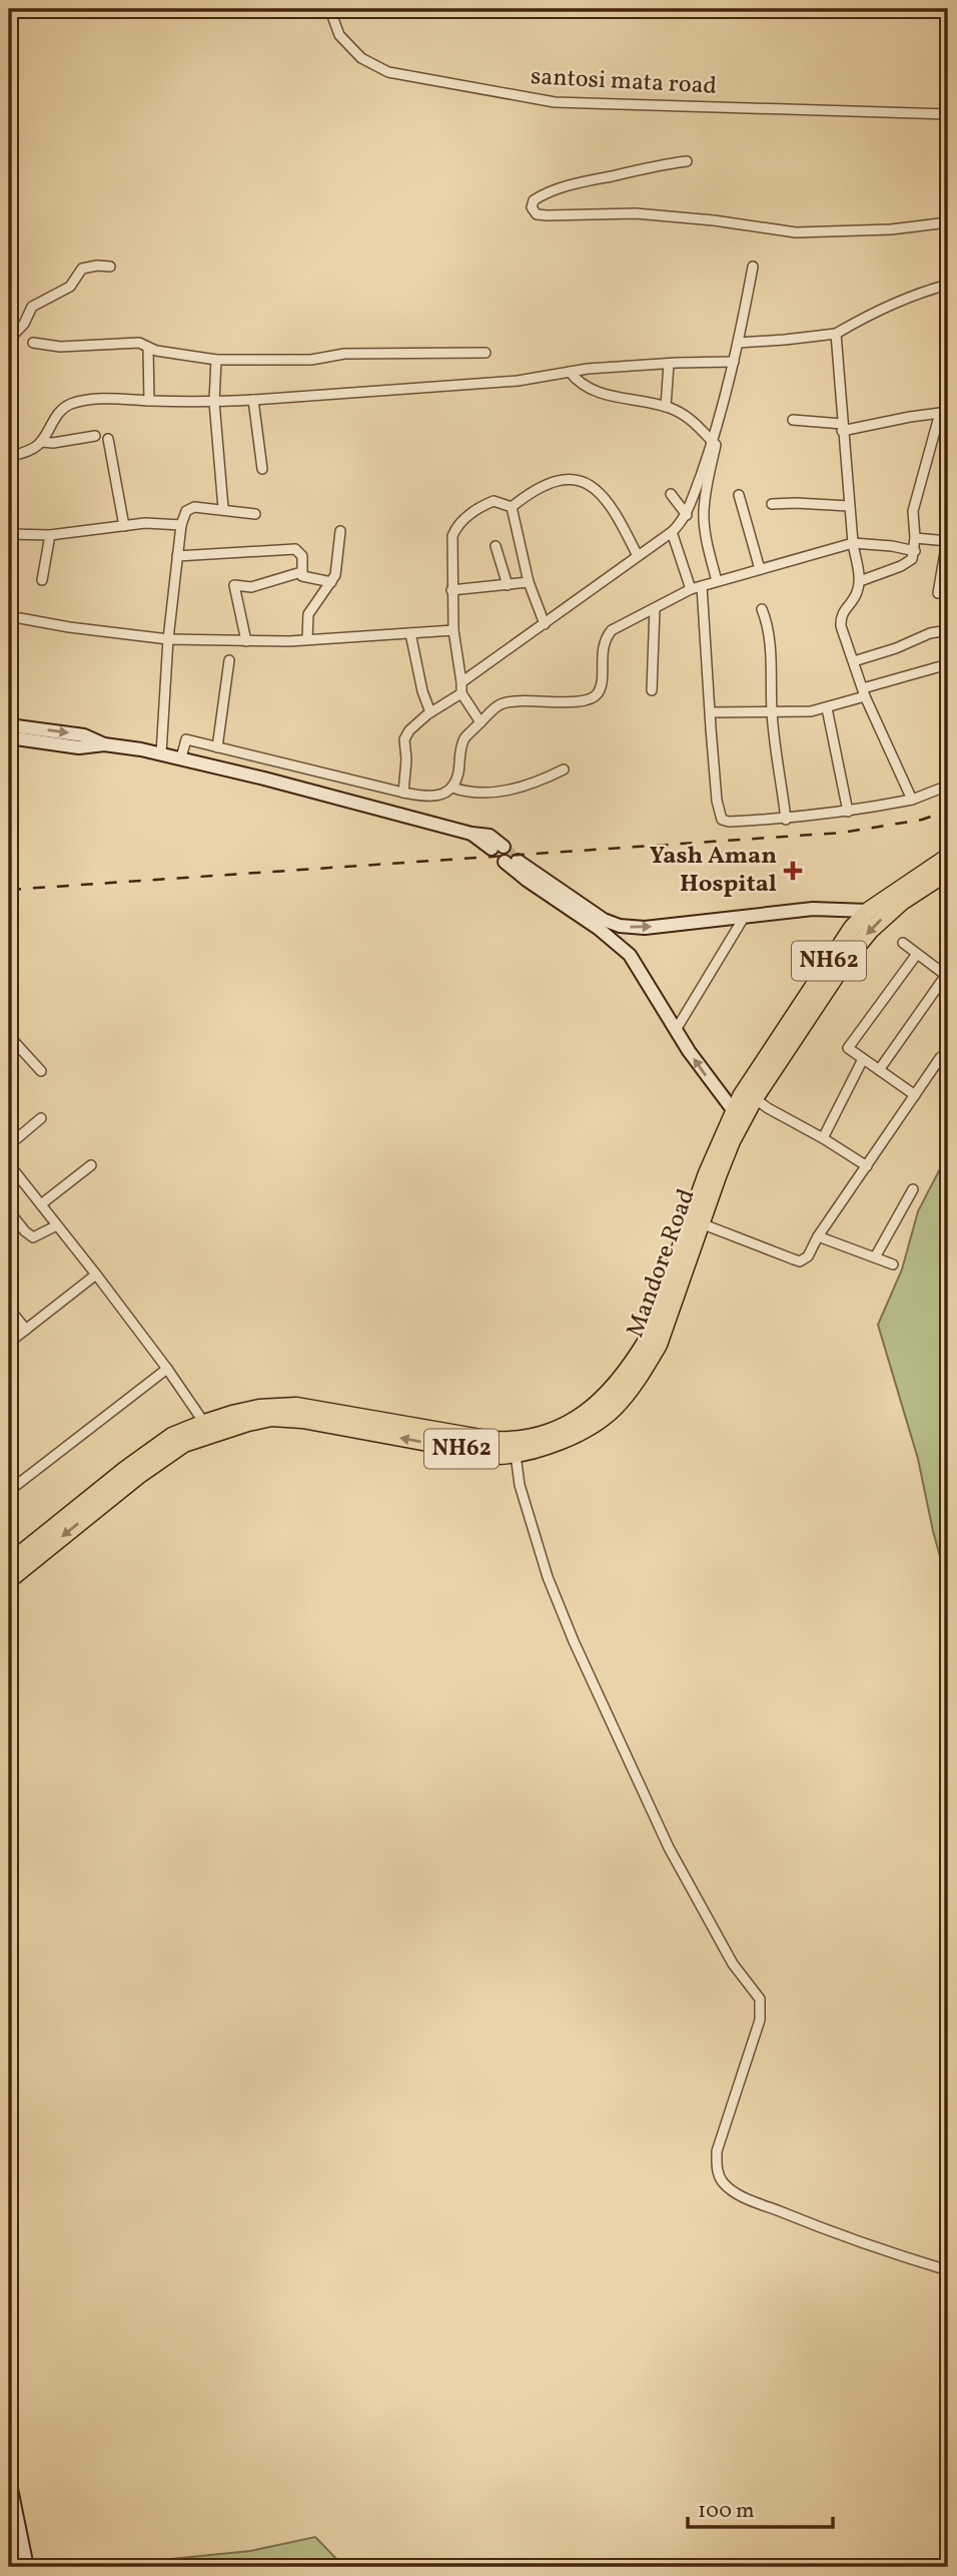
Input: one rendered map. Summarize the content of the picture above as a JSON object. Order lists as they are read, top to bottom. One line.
{"streets":{"highway":["NH62","Mandore Road"],"street":["santosi mata road"]},"places":{"health":["Yash Aman Hospital"]},"scale_bar":"100 m"}
